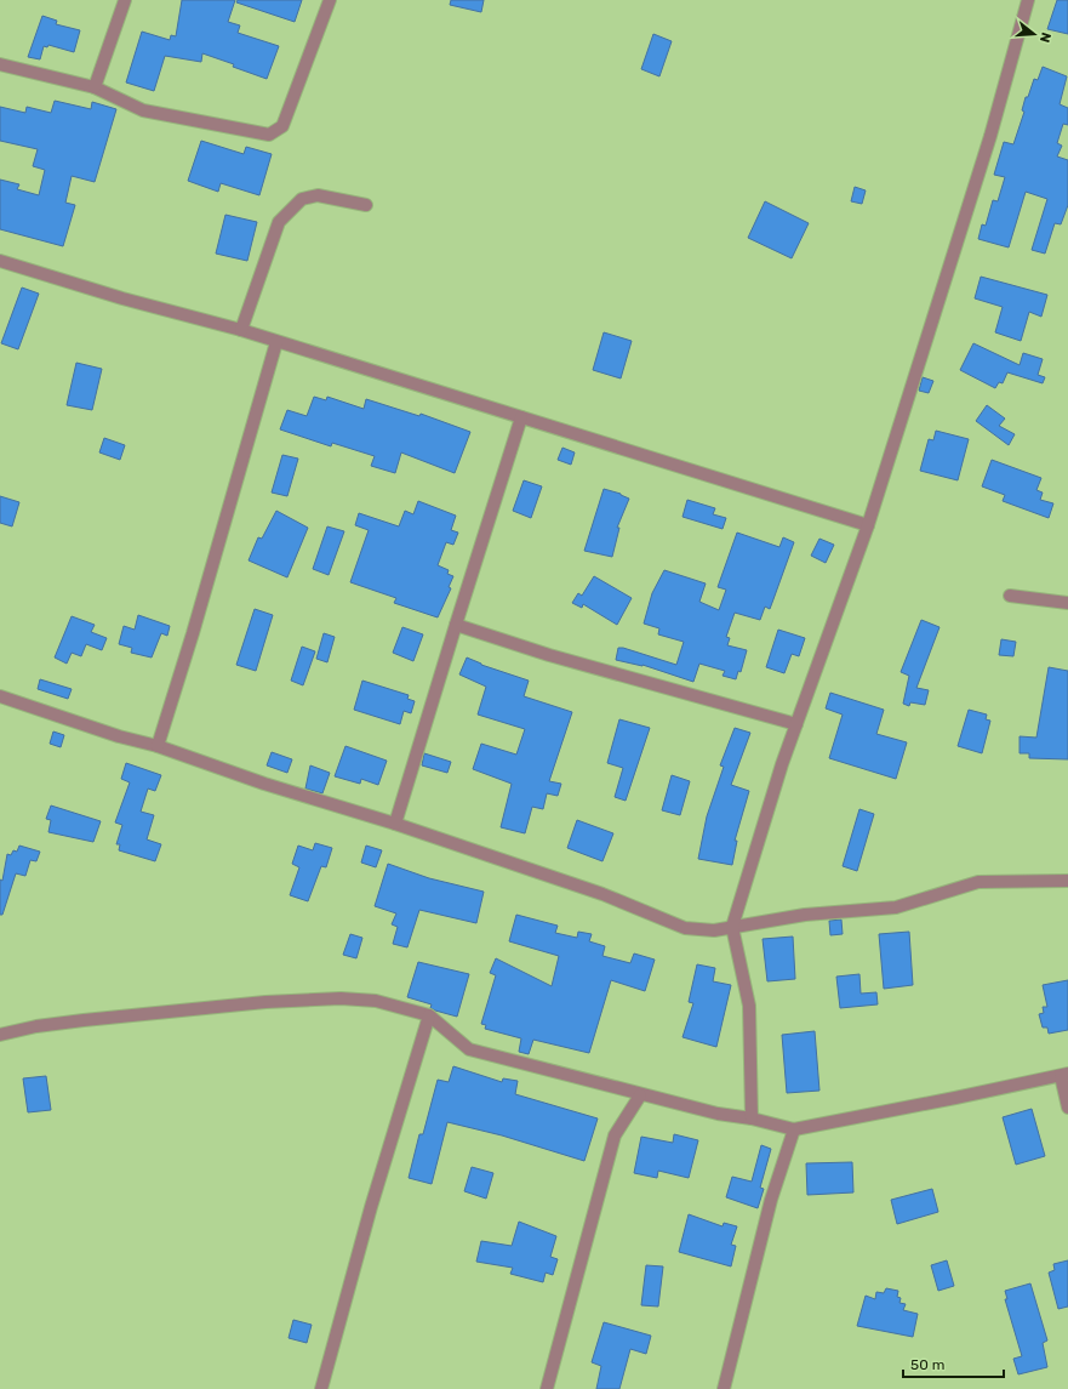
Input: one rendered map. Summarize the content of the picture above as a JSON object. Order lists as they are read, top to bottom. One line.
{"scale_bar":"50 m","north":"right"}
